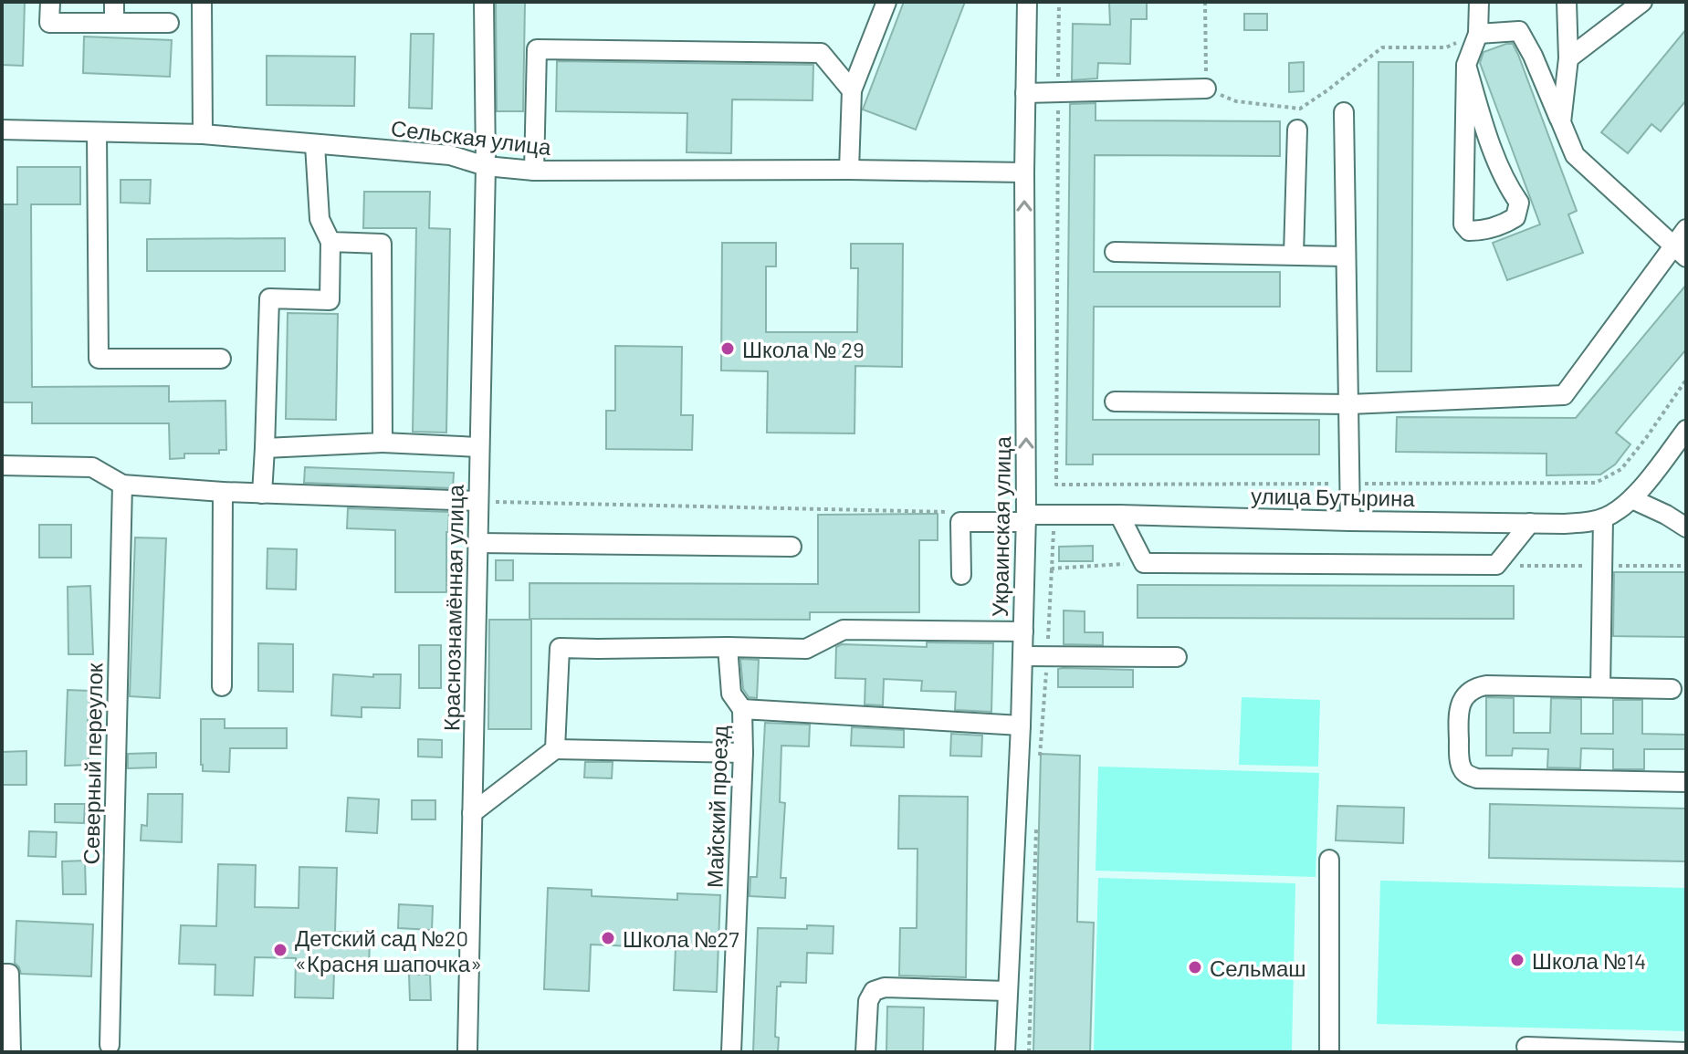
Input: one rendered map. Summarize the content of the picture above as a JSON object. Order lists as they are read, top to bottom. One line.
{"streets":{"street":["Сельская улица","улица Бутырина","Украинская улица","Краснознамённая улица","Северный переулок","Майский проезд"]},"crossings":[["Сельская улица","Украинская улица"],["Сельская улица","Краснознамённая улица"],["улица Бутырина","Украинская улица"],["Украинская улица","Майский проезд"]],"places":["Школа № 29","Школа №27","Детский сад №20 «Красня шапочка»","Школа №14","Сельмаш"]}
